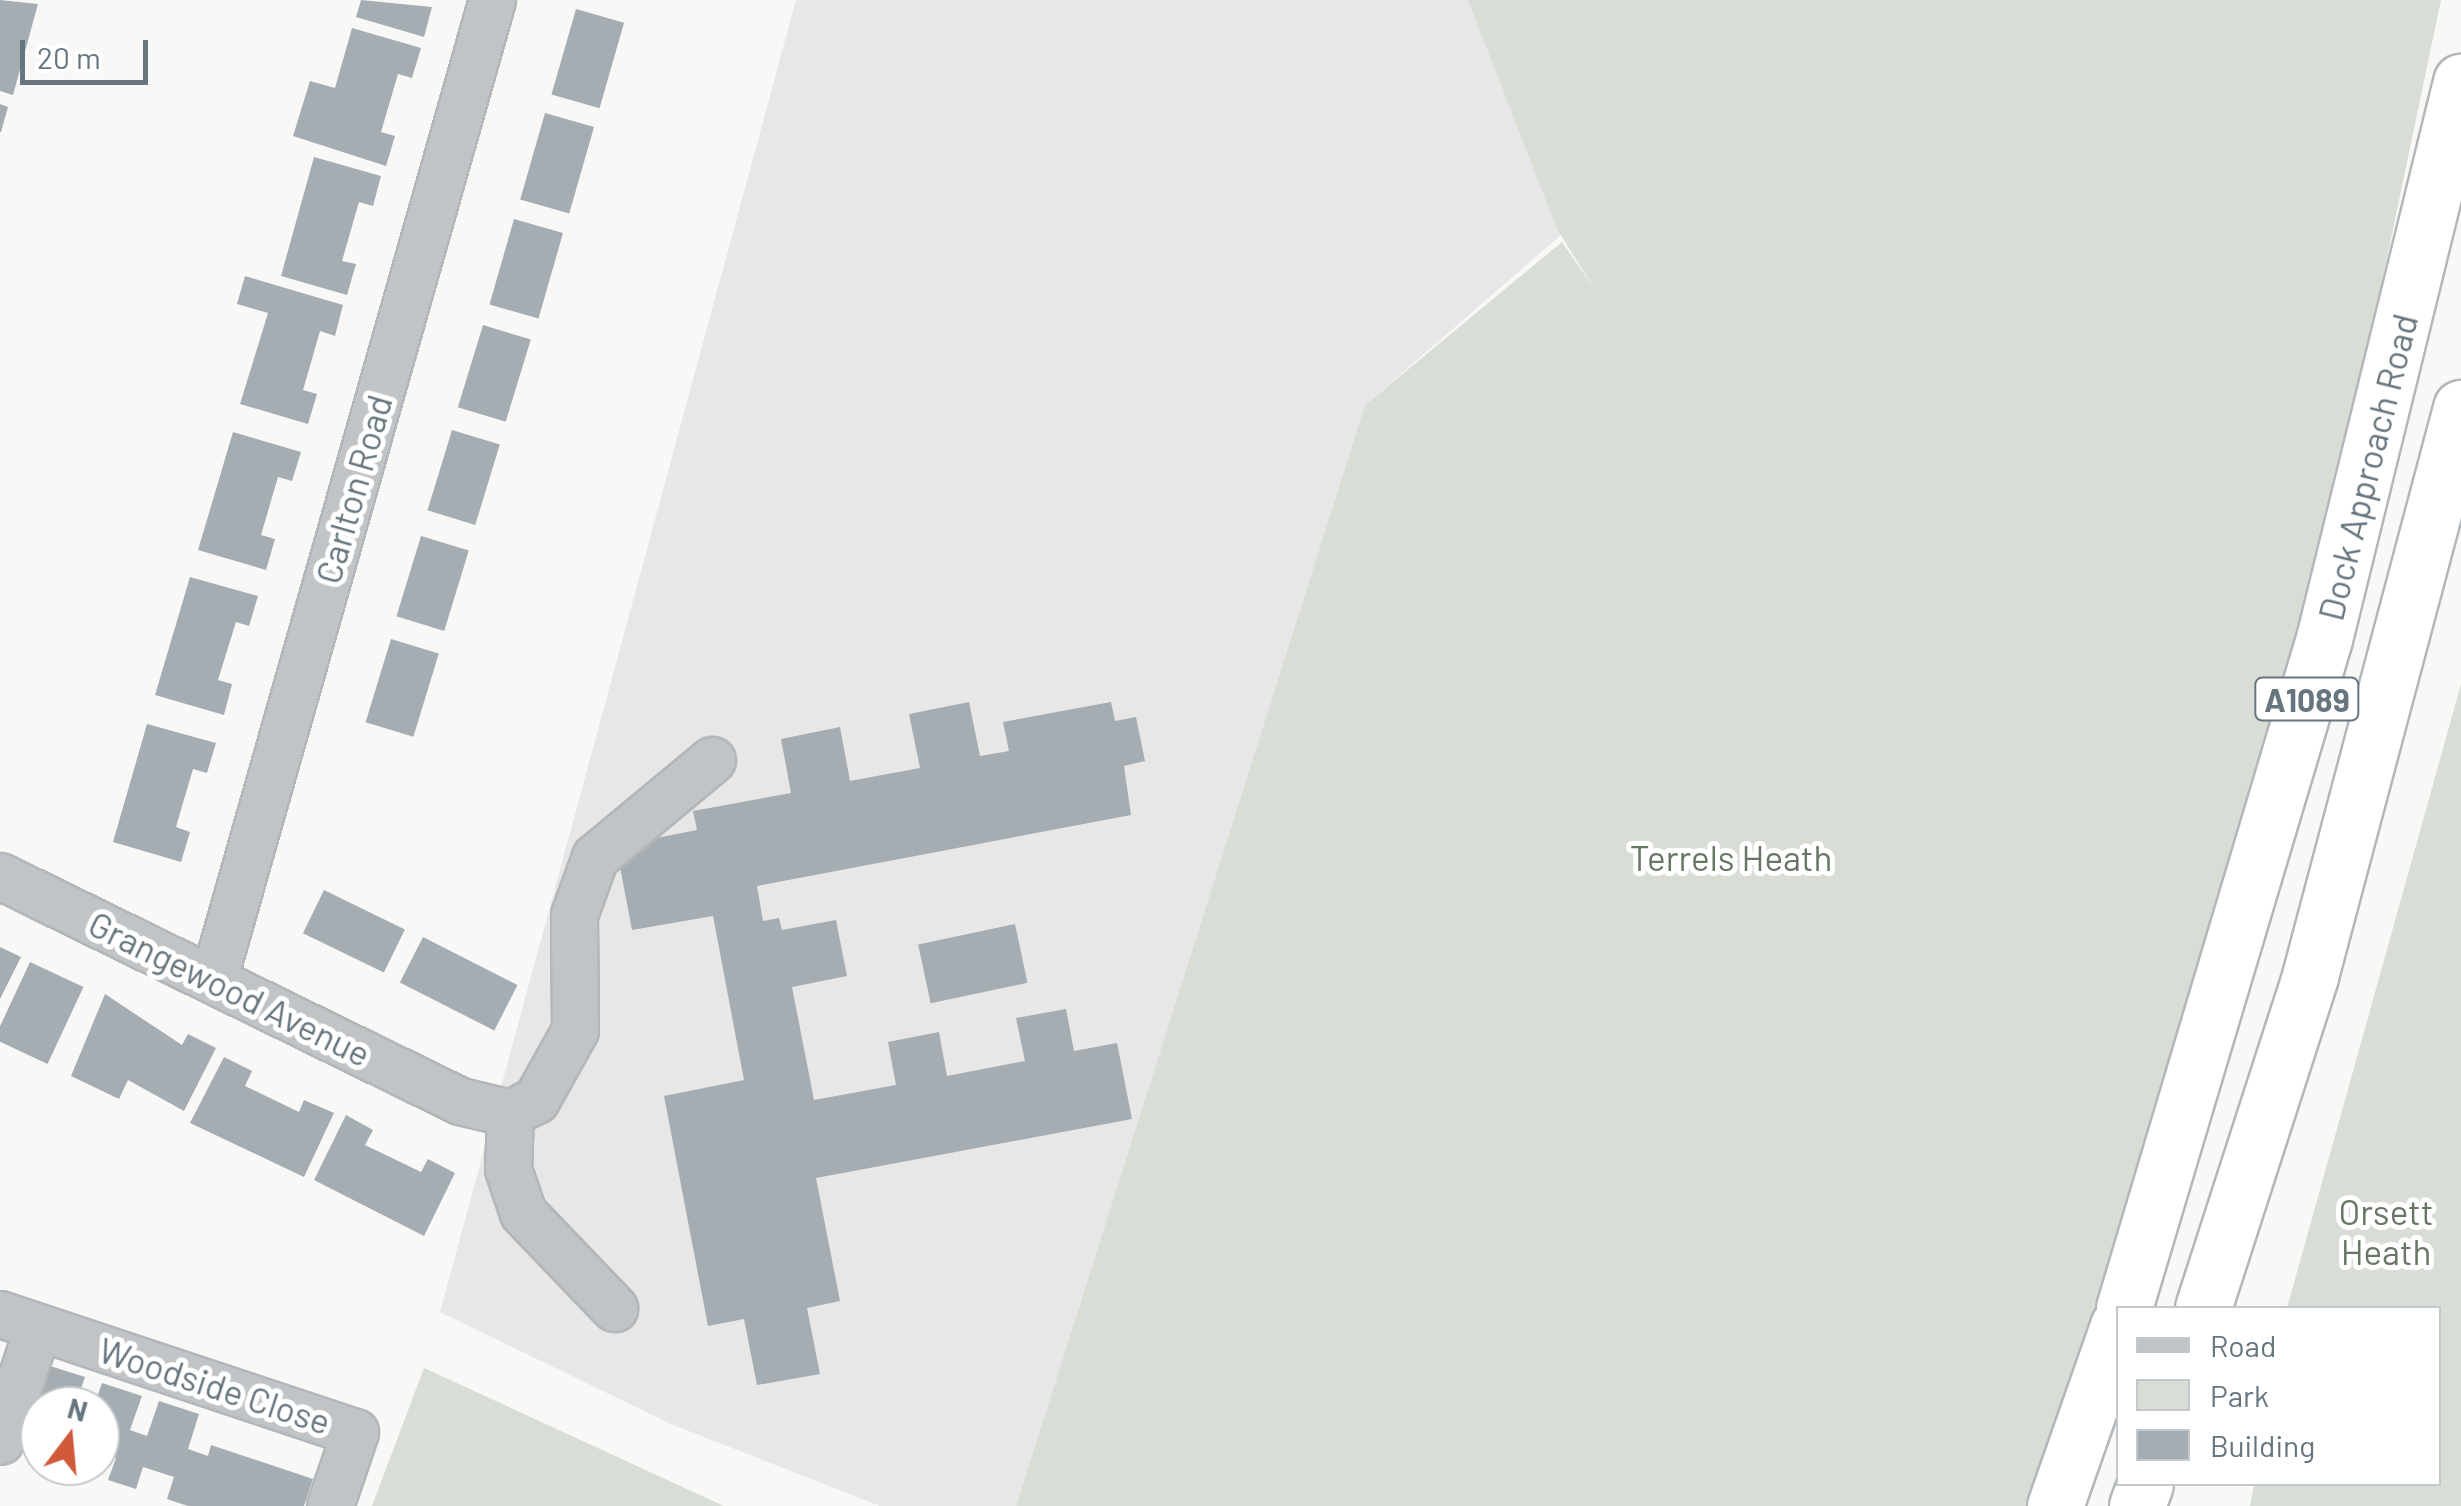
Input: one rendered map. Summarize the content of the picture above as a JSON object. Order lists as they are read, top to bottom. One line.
{"streets":{"highway":["Dock Approach Road","A1089"],"street":["Carlton Road","Grangewood Avenue","Woodside Close"]},"crossings":[["Carlton Road","Grangewood Avenue"]],"parks":["Terrels Heath","Orsett Heath"],"legend":["Road","Park","Building"],"scale_bar":"20 m","north":"top"}
